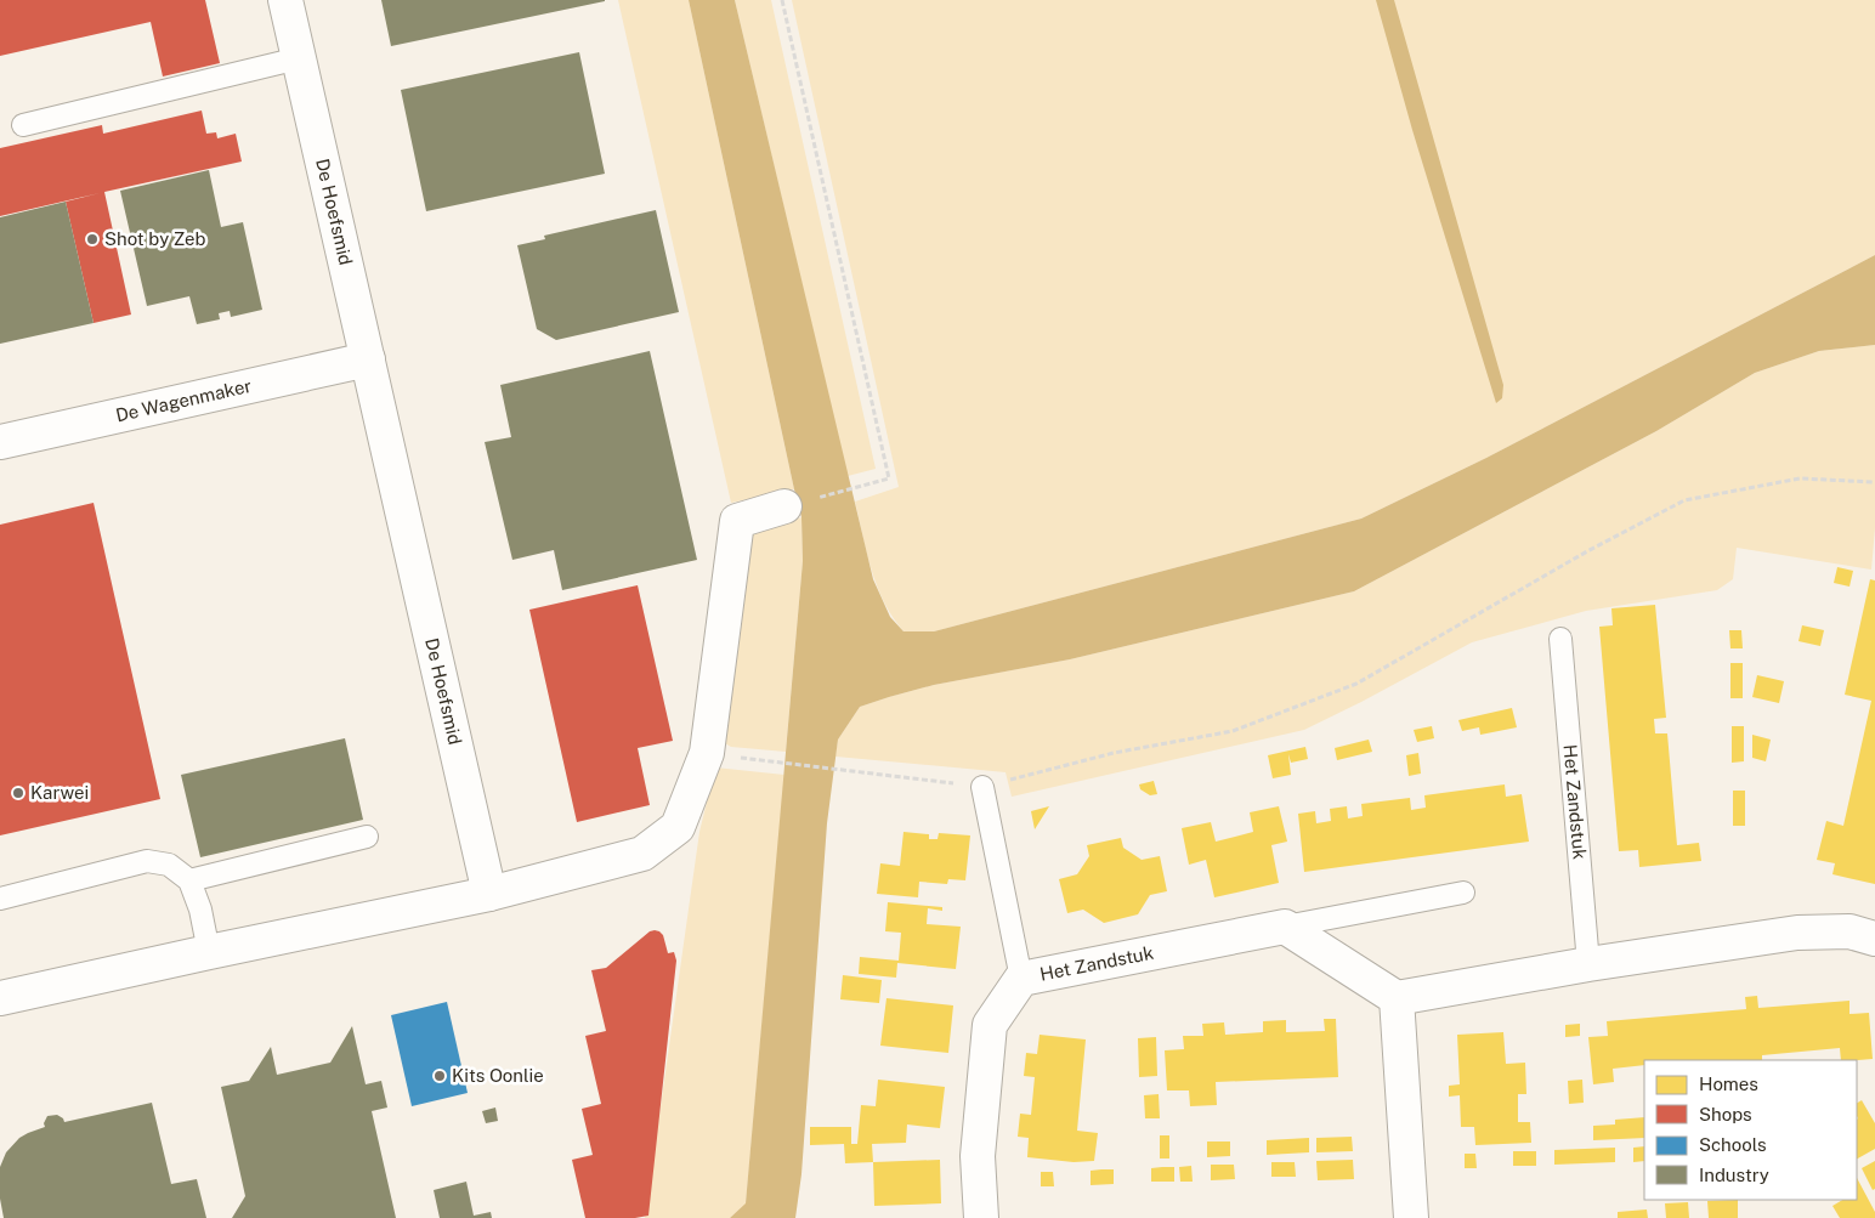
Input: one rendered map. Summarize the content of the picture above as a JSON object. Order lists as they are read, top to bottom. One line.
{"streets":{"street":["De Hoefsmid","De Wagenmaker","Het Zandstuk"]},"crossings":[["De Hoefsmid","De Wagenmaker"]],"places":["Shot by Zeb","Karwei","Kits Oonlie"],"legend":["Homes","Shops","Schools","Industry"]}
